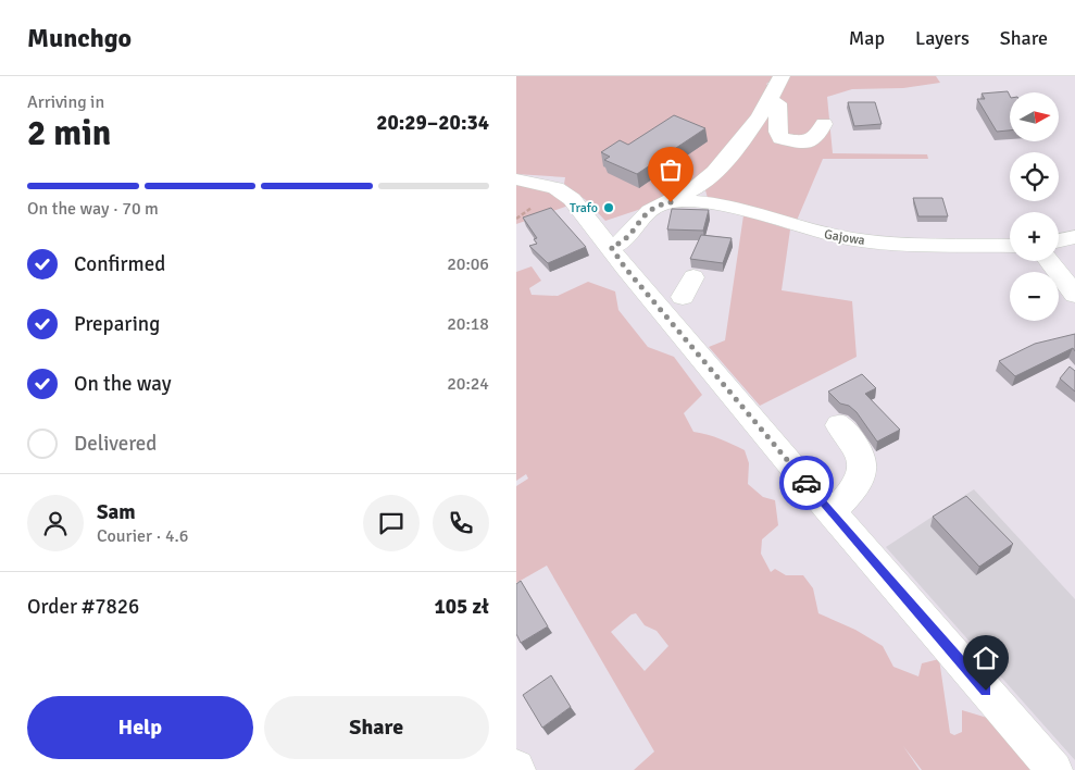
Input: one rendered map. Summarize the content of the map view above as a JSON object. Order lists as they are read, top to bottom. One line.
{"streets":{"street":["Gajowa"]},"places":["Trafo"],"north":"right","page":{"header":"Munchgo","nav":["Map","Layers","Share"],"heading":["2 min","Arriving in","20:29–20:34"],"panel":["Sam","Courier · 4.6","Order #7826","105 zł"],"map_buttons":["+","−"],"bar":"On the way · 70 m","list":[["Confirmed","20:06"],["Preparing","20:18"],["On the way","20:24"],"Delivered"],"buttons":["Help","Share"]}}
